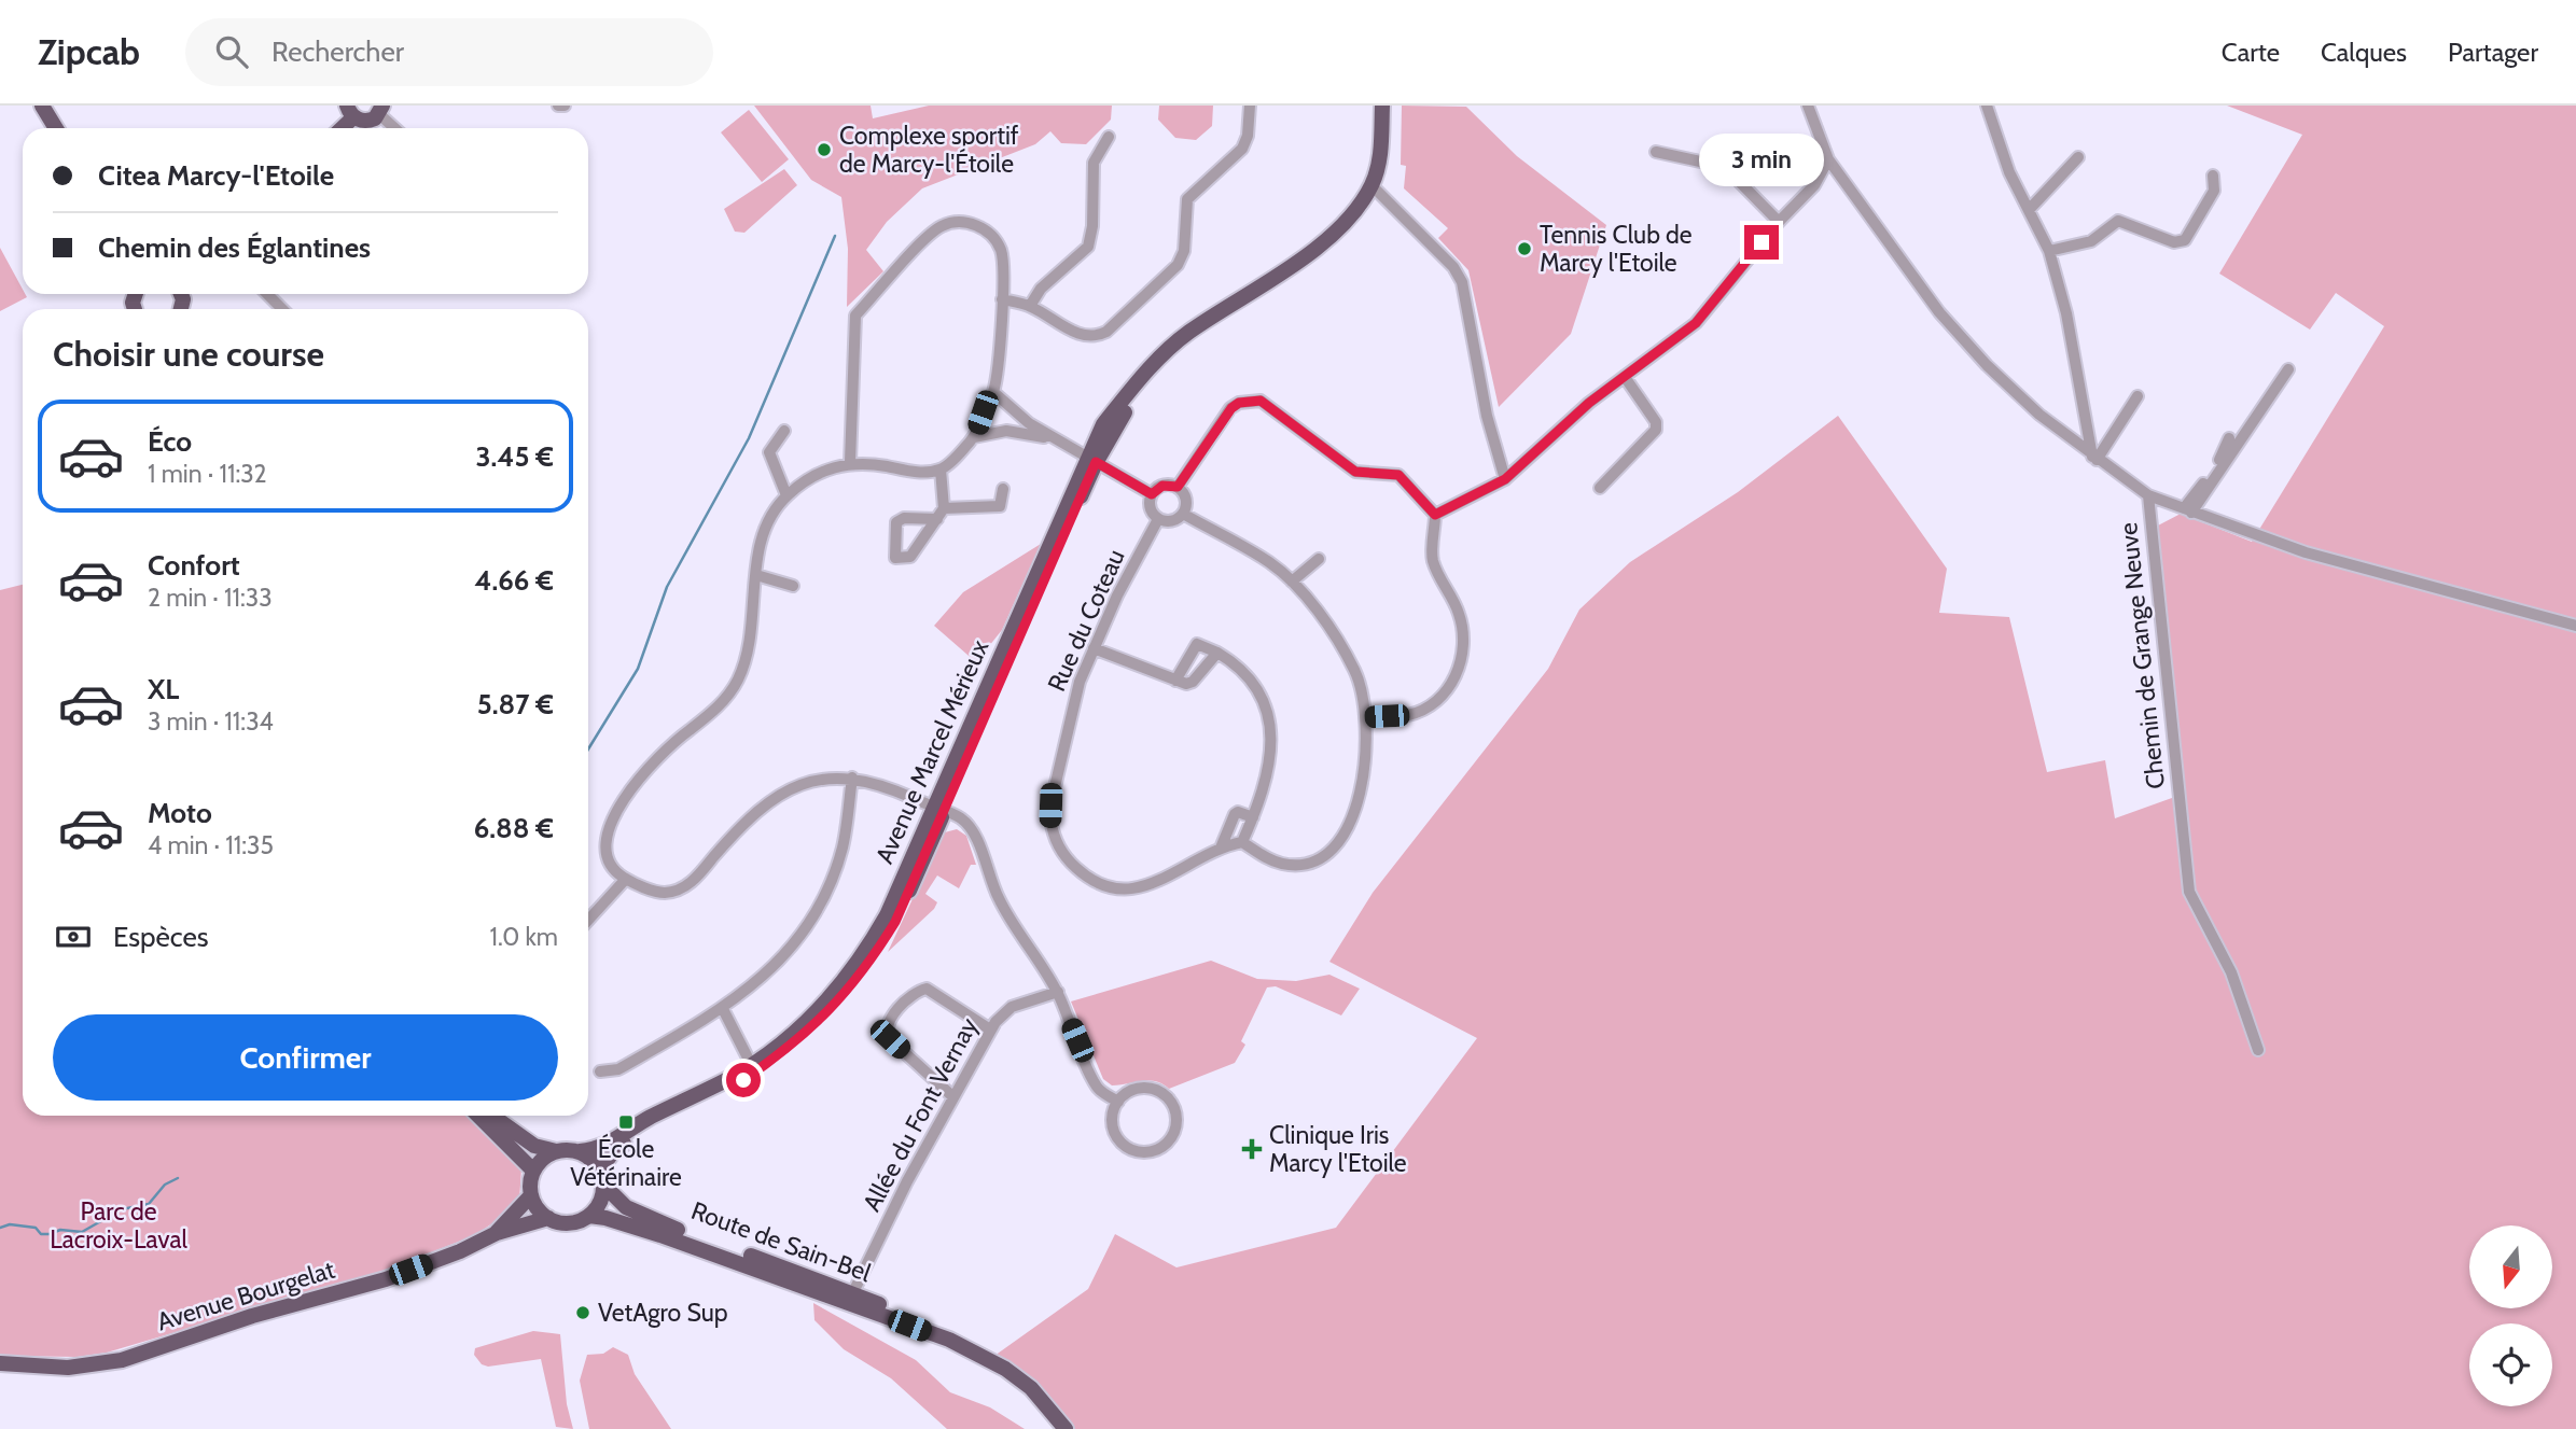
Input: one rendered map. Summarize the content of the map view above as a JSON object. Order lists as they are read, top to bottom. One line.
{"streets":{"main road":["Avenue Marcel Mérieux","Route de Sain-Bel","Avenue Bourgelat"],"street":["Rue du Coteau","Chemin de Grange Neuve","Allée du Font Vernay"]},"crossings":[["Avenue Marcel Mérieux","Route de Sain-Bel"],["Avenue Marcel Mérieux","Avenue Bourgelat"],["Allée du Font Vernay","Route de Sain-Bel"],["Route de Sain-Bel","Avenue Bourgelat"]],"parks":["Parc de Lacroix-Laval"],"places":{"other":["Complexe sportif de Marcy-l'Étoile","Tennis Club de Marcy l'Etoile","VetAgro Sup"],"transit":["École Vétérinaire"],"health":["Clinique Iris Marcy l'Etoile"]},"north":"bottom","page":{"header":"Zipcab","search":"Rechercher","nav":["Carte","Calques","Partager"],"banner":["Citea Marcy-l'Etoile","Chemin des Églantines"],"bubble":"3 min","heading":"Choisir une course","list":[{"name":"Éco","note":"1 min · 11:32","value":"3.45 €"},{"name":"Confort","note":"2 min · 11:33","value":"4.66 €"},{"name":"XL","note":"3 min · 11:34","value":"5.87 €"},{"name":"Moto","note":"4 min · 11:35","value":"6.88 €"}],"pay":["Espèces","1.0 km"],"buttons":"Confirmer"}}
